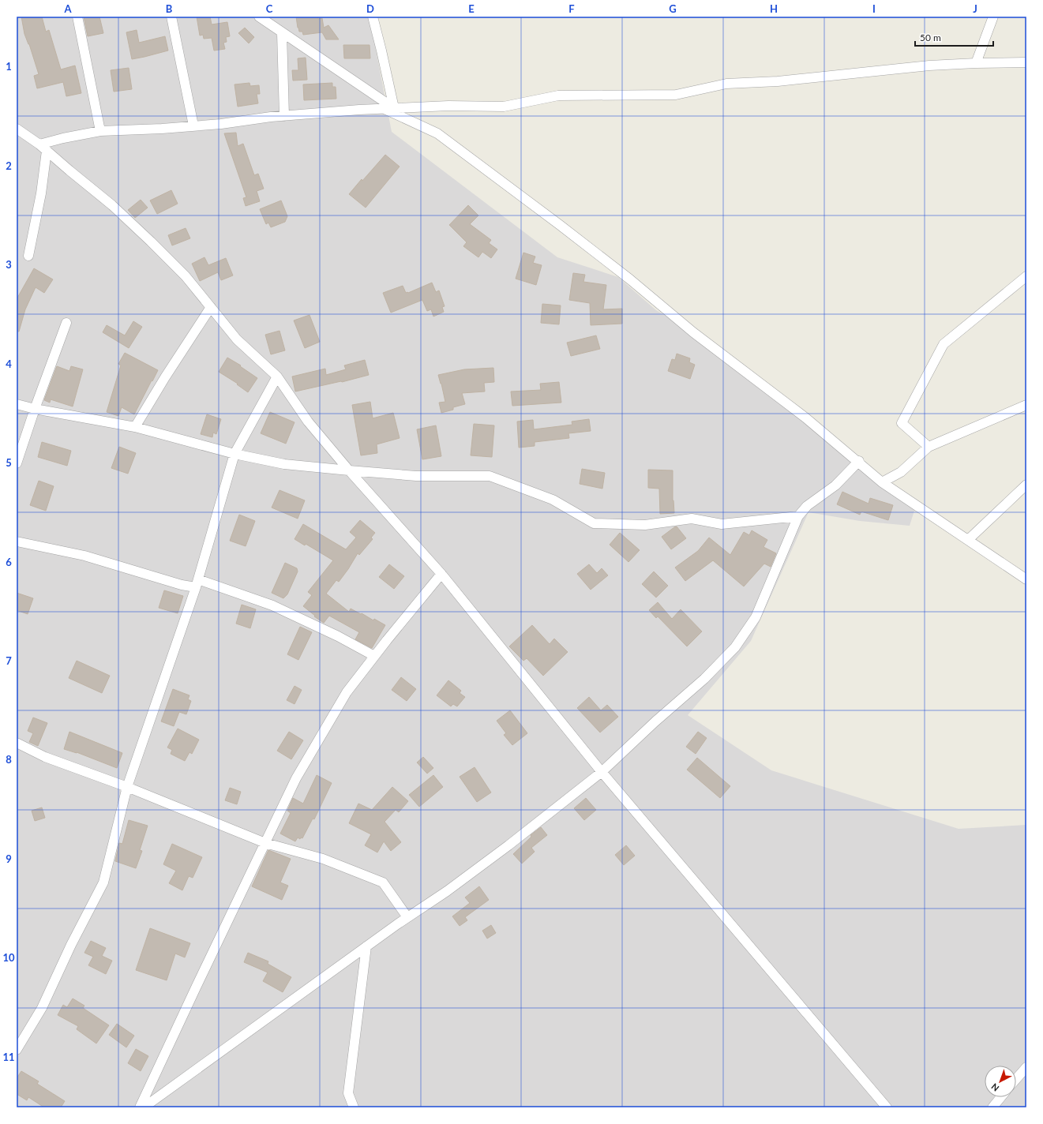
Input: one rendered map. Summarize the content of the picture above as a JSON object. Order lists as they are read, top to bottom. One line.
{"scale_bar":"50 m","north":"bottom left","grid":{"columns":["A","B","C","D","E","F","G","H","I","J"],"rows":["1","2","3","4","5","6","7","8","9","10","11"]}}
